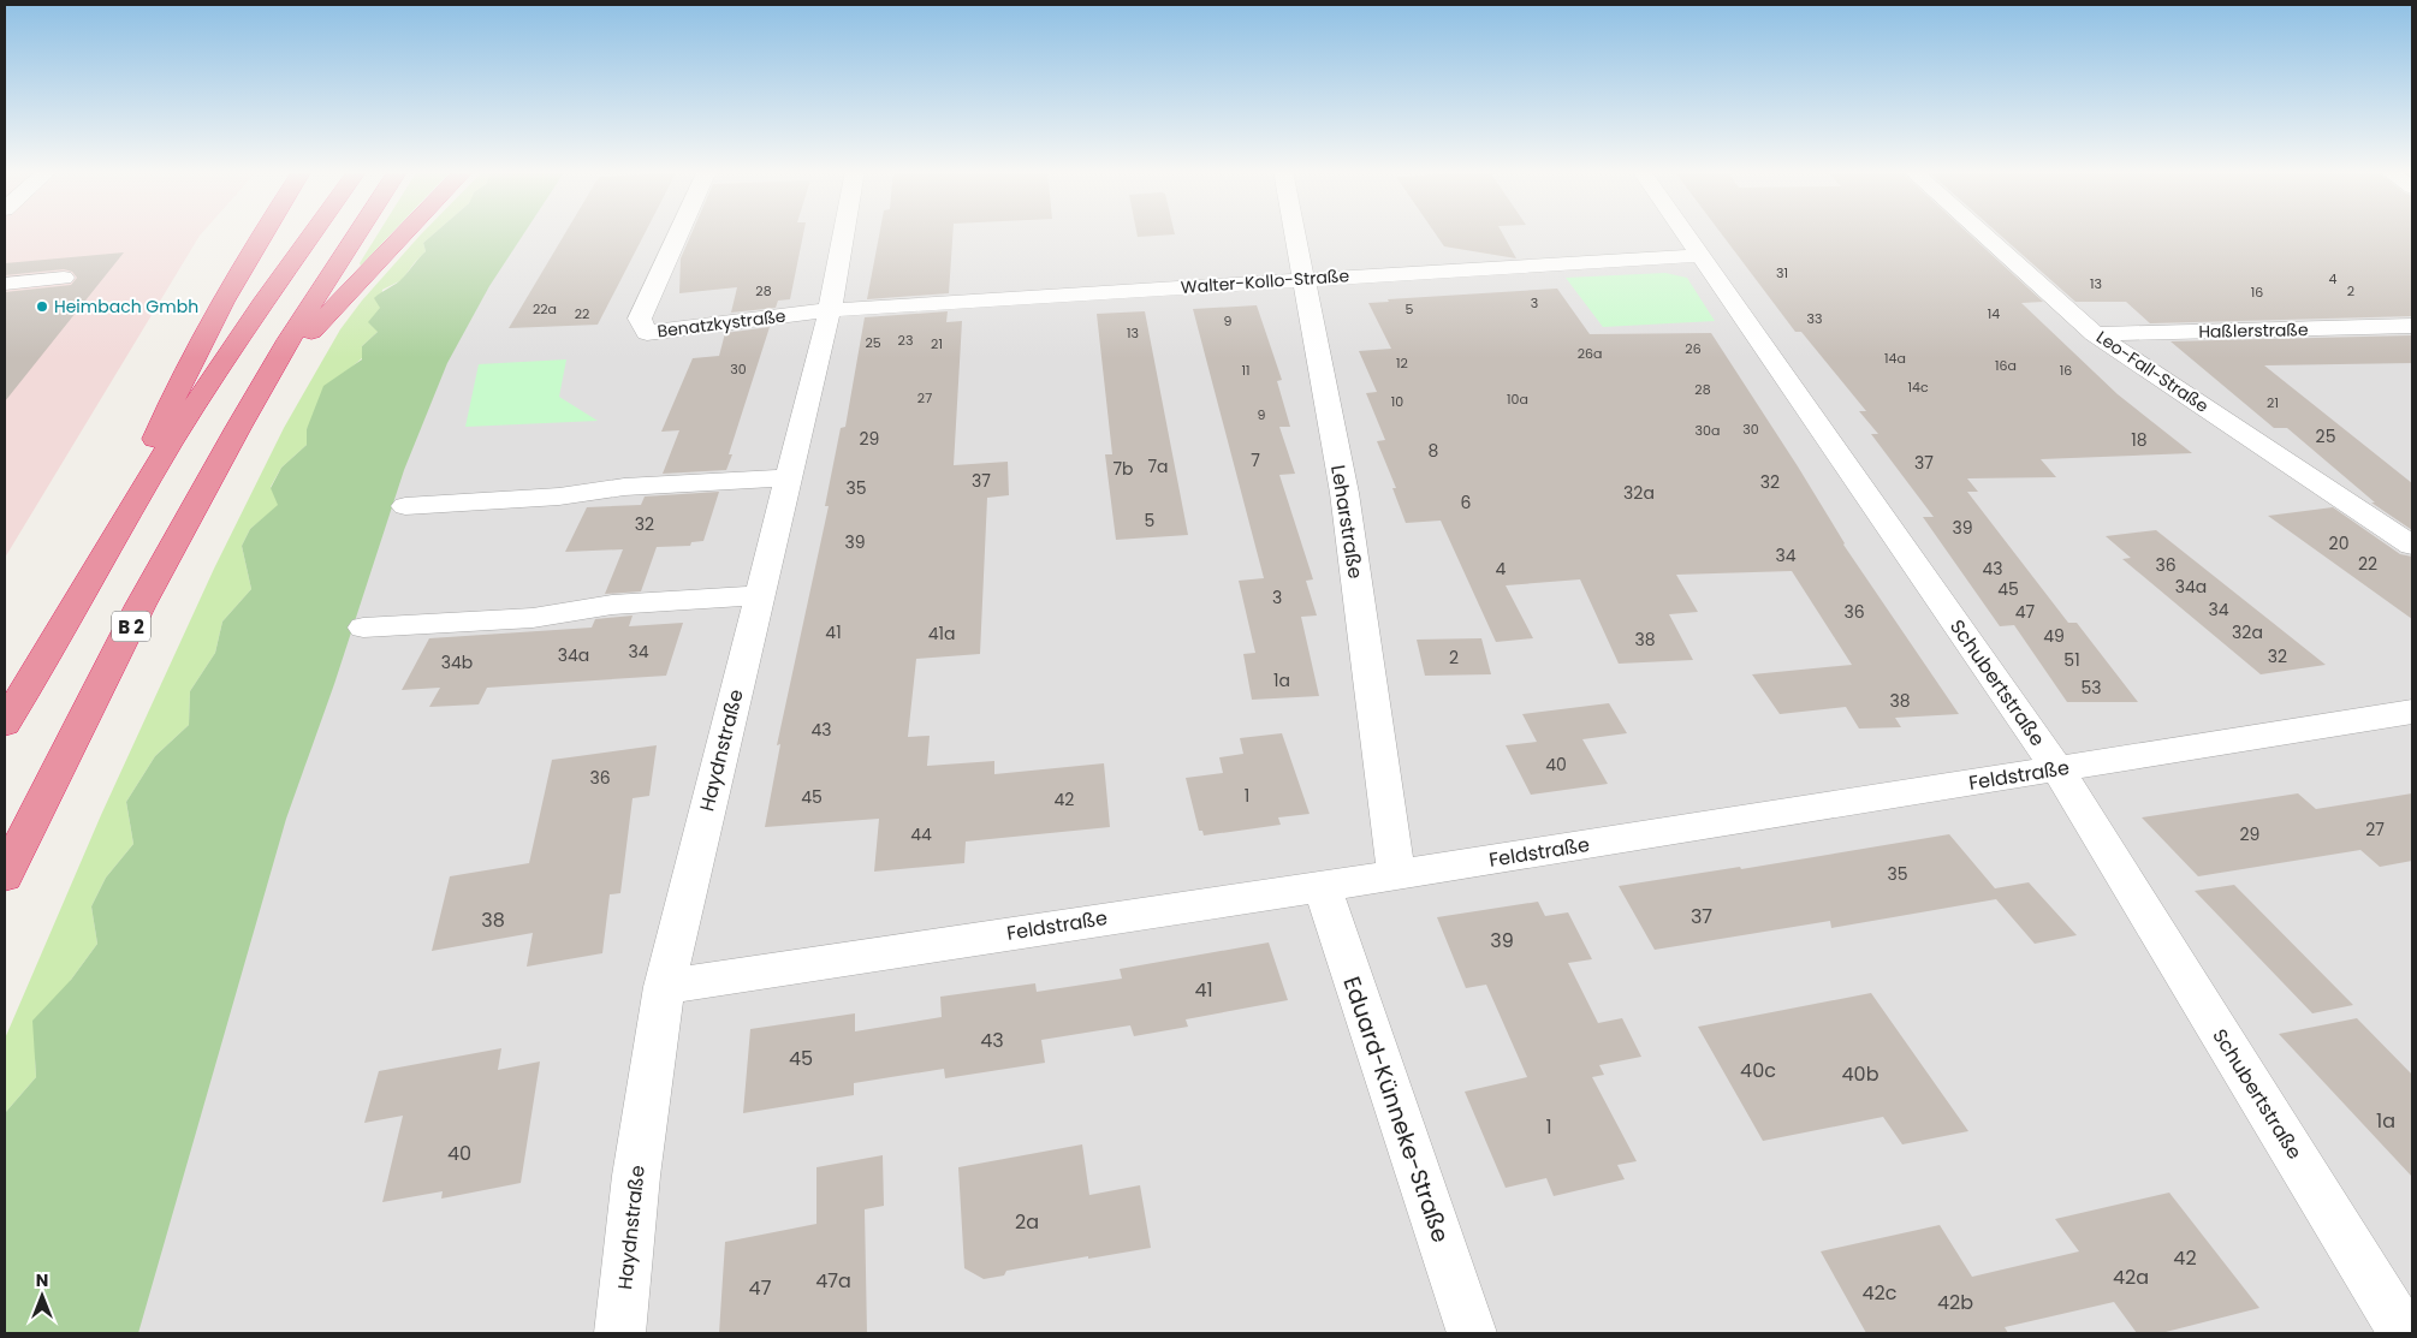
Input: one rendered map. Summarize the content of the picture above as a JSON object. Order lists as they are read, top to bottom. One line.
{"streets":{"highway":["B 2"],"street":["Walter-Kollo-Straße","Benatzkystraße","Haßlerstraße","Leo-Fall-Straße","Leharstraße","Schubertstraße","Haydnstraße","Feldstraße","Eduard-Künneke-Straße"]},"crossings":[["Walter-Kollo-Straße","Benatzkystraße"],["Walter-Kollo-Straße","Leharstraße"],["Walter-Kollo-Straße","Schubertstraße"],["Walter-Kollo-Straße","Haydnstraße"],["Benatzkystraße","Haydnstraße"],["Haßlerstraße","Leo-Fall-Straße"],["Leharstraße","Feldstraße"],["Schubertstraße","Feldstraße"],["Haydnstraße","Feldstraße"],["Feldstraße","Eduard-Künneke-Straße"]],"places":["Heimbach Gmbh"],"house_numbers":["31","4","13","28","2","16","3","22a","5","22","14","33","9","13","23","25","21","26","26a","14a","12","16a","30","11","16","14c","28","27","10a","10","21","9","30","30a","25","29","18","8","7","37","7a","7b","37","32","35","32a","6","5","32","39","39","20","34","22","36","4","43","34a","45","3","34","36","47","41","32a","41a","49","38","34","34a","32","2","51","34b","1a","53","38","43","40","36","1","45","42","27","44","29","35","37","38","39","41","43","45","40c","40b","1a","1","40","2a","42","42a","47a","47","42c","42b"],"north":"top"}
